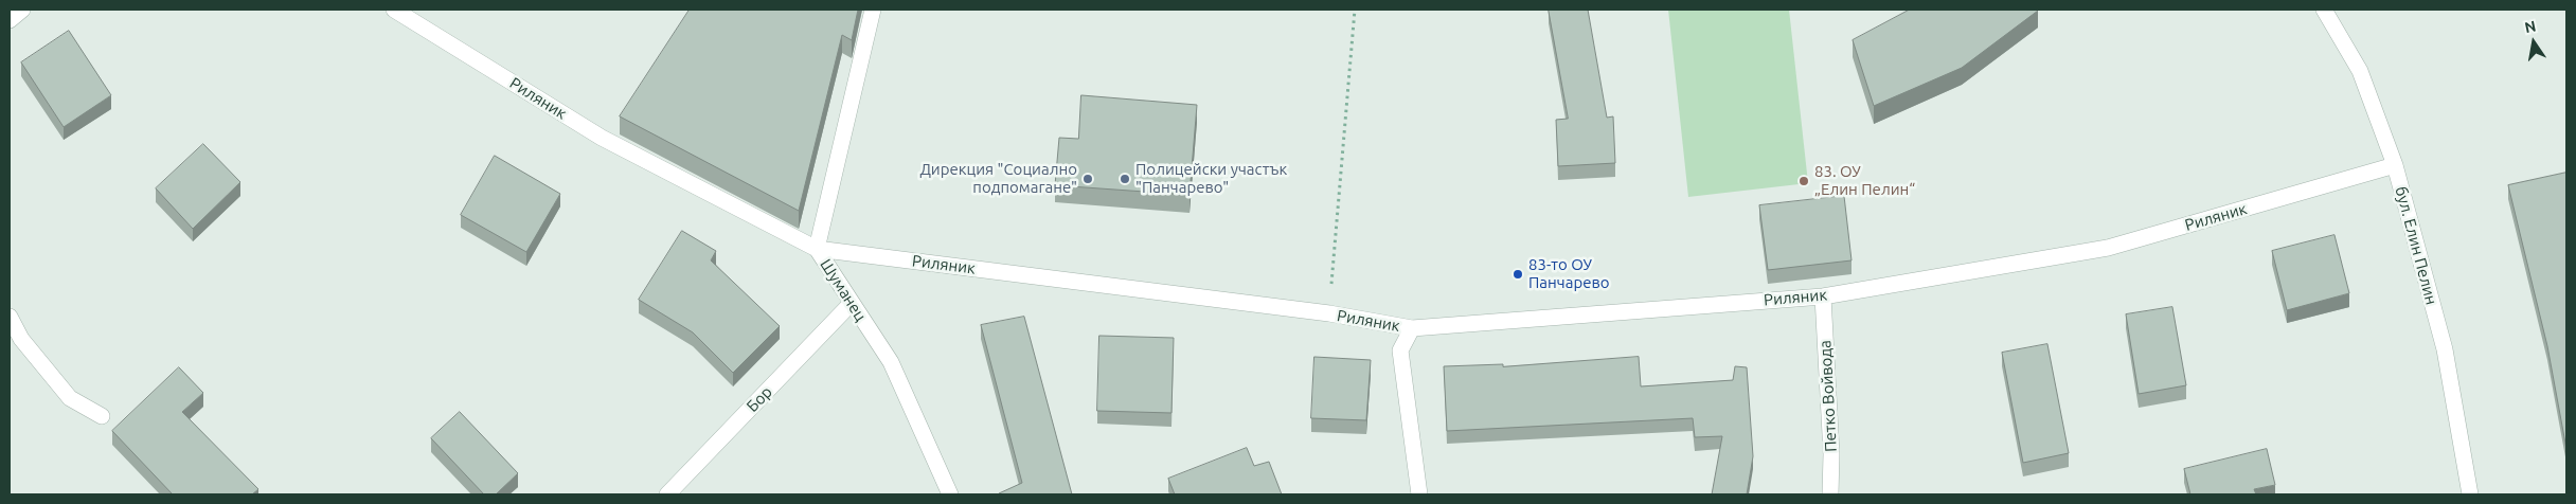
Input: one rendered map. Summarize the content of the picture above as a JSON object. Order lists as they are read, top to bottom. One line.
{"streets":{"street":["Риляник","бул. Елин Пелин","Шуманец","Петко Войвода","Бор"]},"crossings":[["Риляник","бул. Елин Пелин"],["Риляник","Шуманец"],["Риляник","Петко Войвода"],["Шуманец","Бор"]],"places":["Дирекция \"Социално подпомагане\"","Полицейски участък \"Панчарево\"","83. ОУ „Елин Пелин“","83-то ОУ Панчарево"],"north":"top"}
